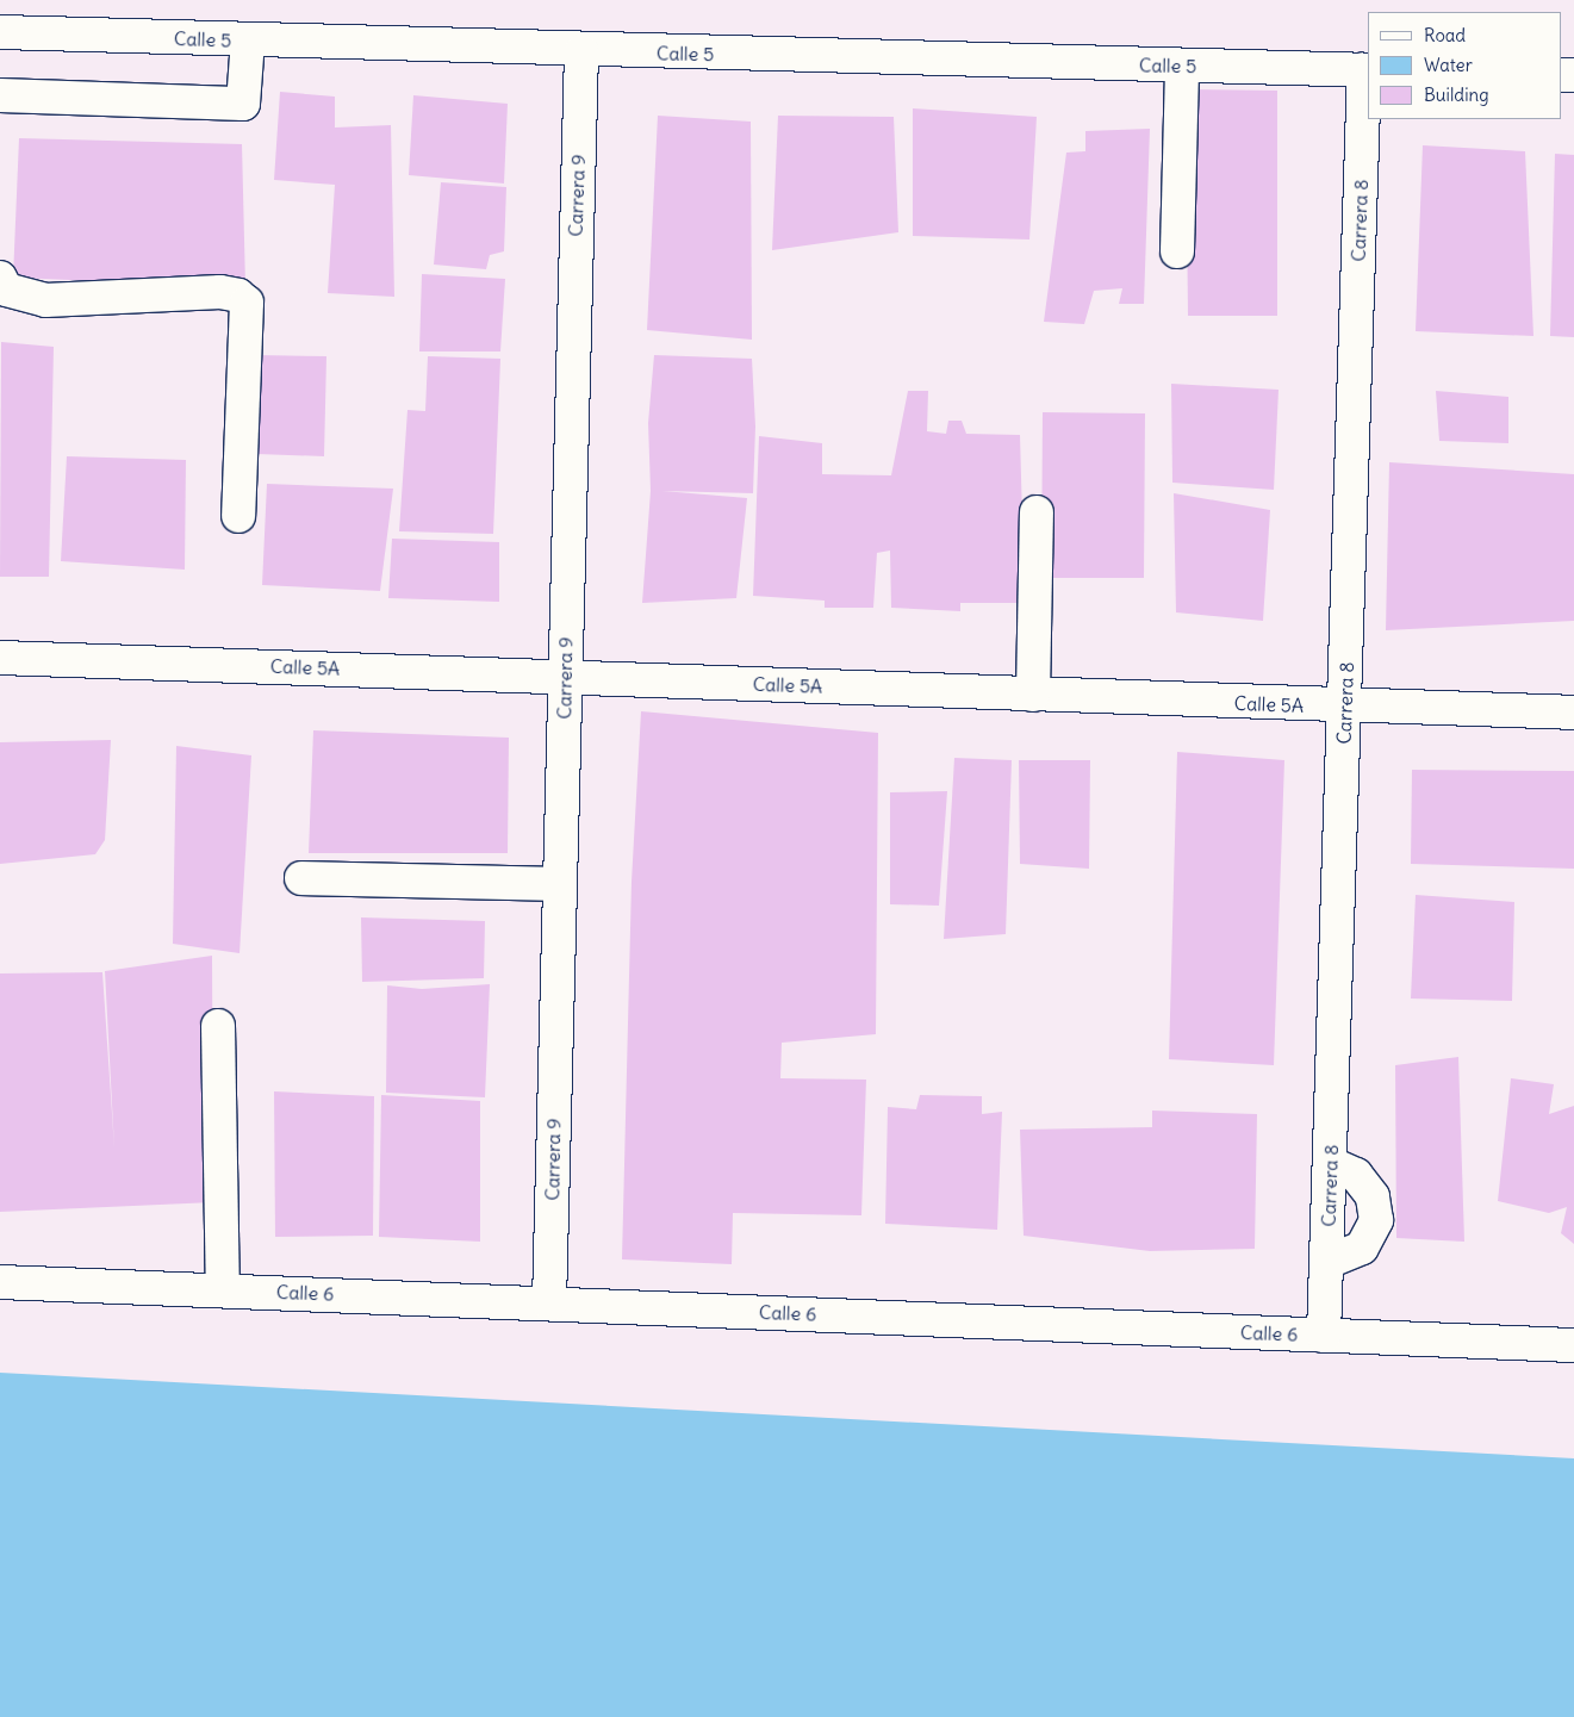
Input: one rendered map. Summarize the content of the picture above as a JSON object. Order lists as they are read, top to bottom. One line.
{"streets":{"street":["Calle 5","Carrera 9","Carrera 8","Calle 5A","Calle 6"]},"crossings":[["Calle 5","Carrera 9"],["Calle 5","Carrera 8"],["Carrera 9","Calle 5A"],["Carrera 9","Calle 6"],["Carrera 8","Calle 5A"],["Carrera 8","Calle 6"]],"legend":["Road","Water","Building"]}
